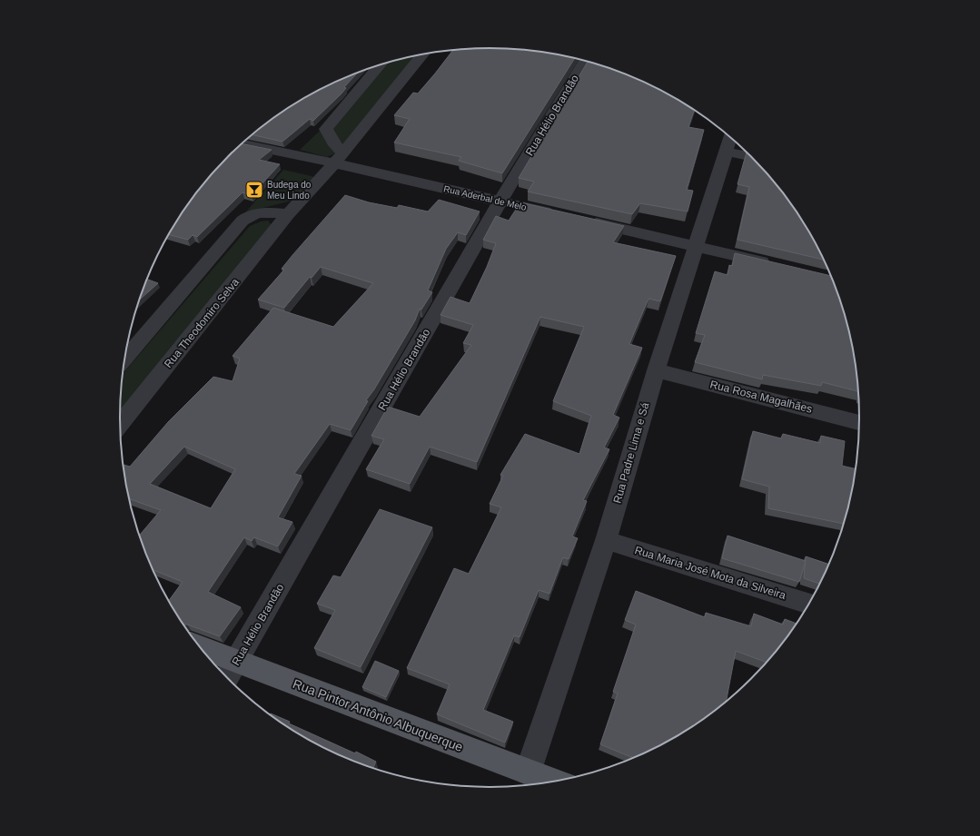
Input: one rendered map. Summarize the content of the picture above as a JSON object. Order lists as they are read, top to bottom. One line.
{"streets":{"main road":["Rua Pintor Antônio Albuquerque"],"street":["Rua Hélio Brandão","Rua Aderbal de Melo","Rua Theodomiro Selva","Rua Rosa Magalhães","Rua Padre Lima e Sá","Rua Maria José Mota da Silveira"]},"crossings":[["Rua Hélio Brandão","Rua Aderbal de Melo"],["Rua Hélio Brandão","Rua Pintor Antônio Albuquerque"],["Rua Aderbal de Melo","Rua Theodomiro Selva"],["Rua Rosa Magalhães","Rua Padre Lima e Sá"],["Rua Padre Lima e Sá","Rua Maria José Mota da Silveira"],["Rua Padre Lima e Sá","Rua Pintor Antônio Albuquerque"]],"places":{"bar":["Budega do Meu Lindo"]}}
